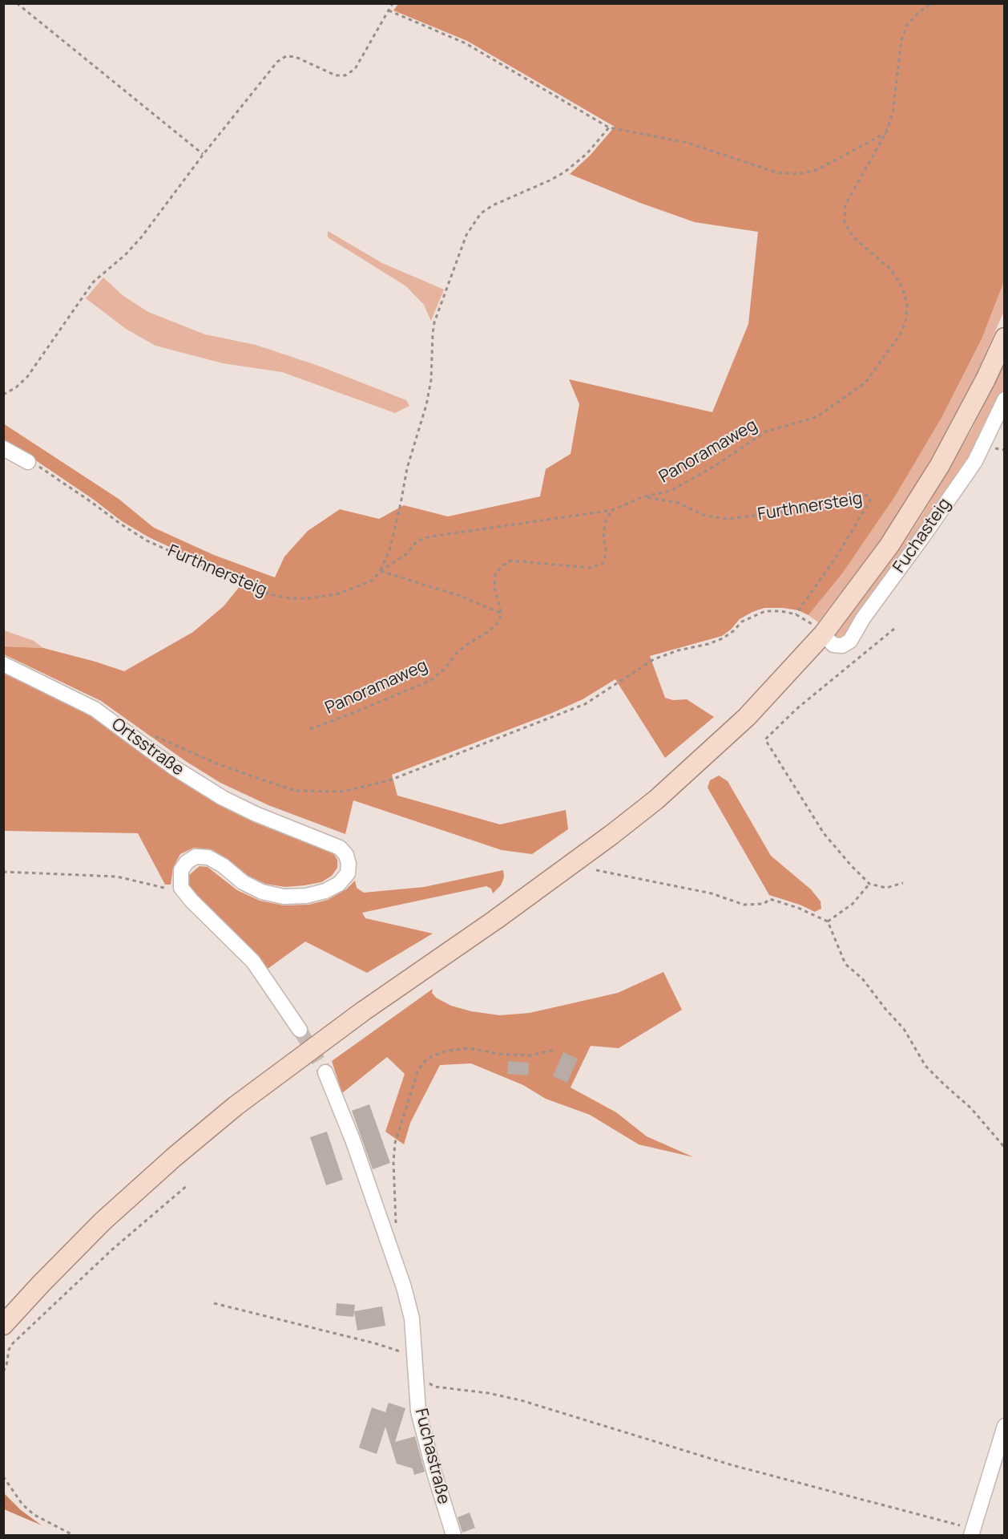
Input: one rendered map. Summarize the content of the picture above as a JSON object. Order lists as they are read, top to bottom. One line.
{"streets":{"street":["Fuchasteig","Ortsstraße","Fuchastraße"],"path":["Panoramaweg","Furthnersteig"]},"crossings":[["Panoramaweg","Furthnersteig"]]}
